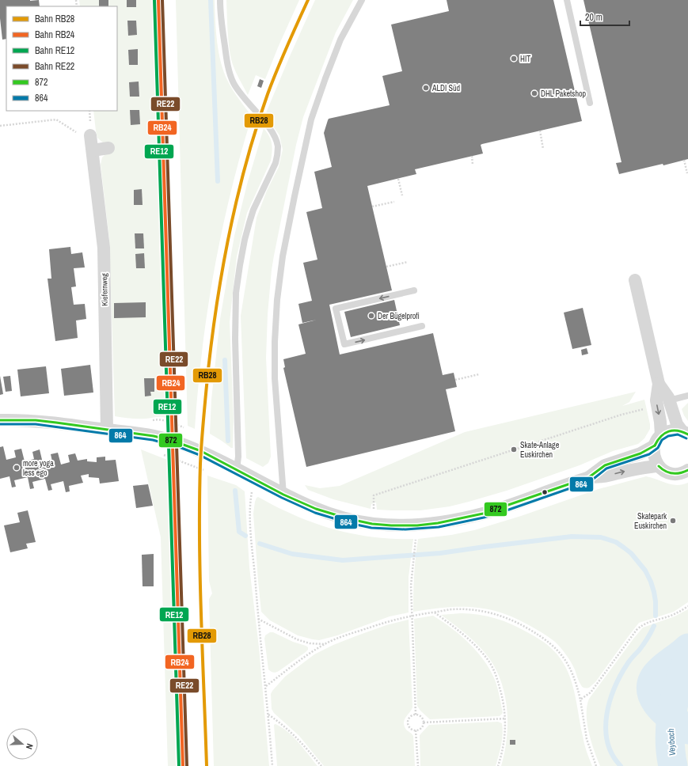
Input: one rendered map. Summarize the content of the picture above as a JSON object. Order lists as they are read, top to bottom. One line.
{"streets":{"street":["Kiefernweg"]},"water":["Veybach"],"places":["HIT","ALDI Süd","DHL Paketshop","Der Bügelprofi","Skate-Anlage Euskirchen","more yoga less ego","Skatepark Euskirchen"],"lines":["rail line RB28","rail line RB24","rail line RE12","rail line RE22","transit line 872","transit line 864"],"legend":["Bahn RB28","Bahn RB24","Bahn RE12","Bahn RE22","872","864"],"scale_bar":"20 m","north":"right"}
